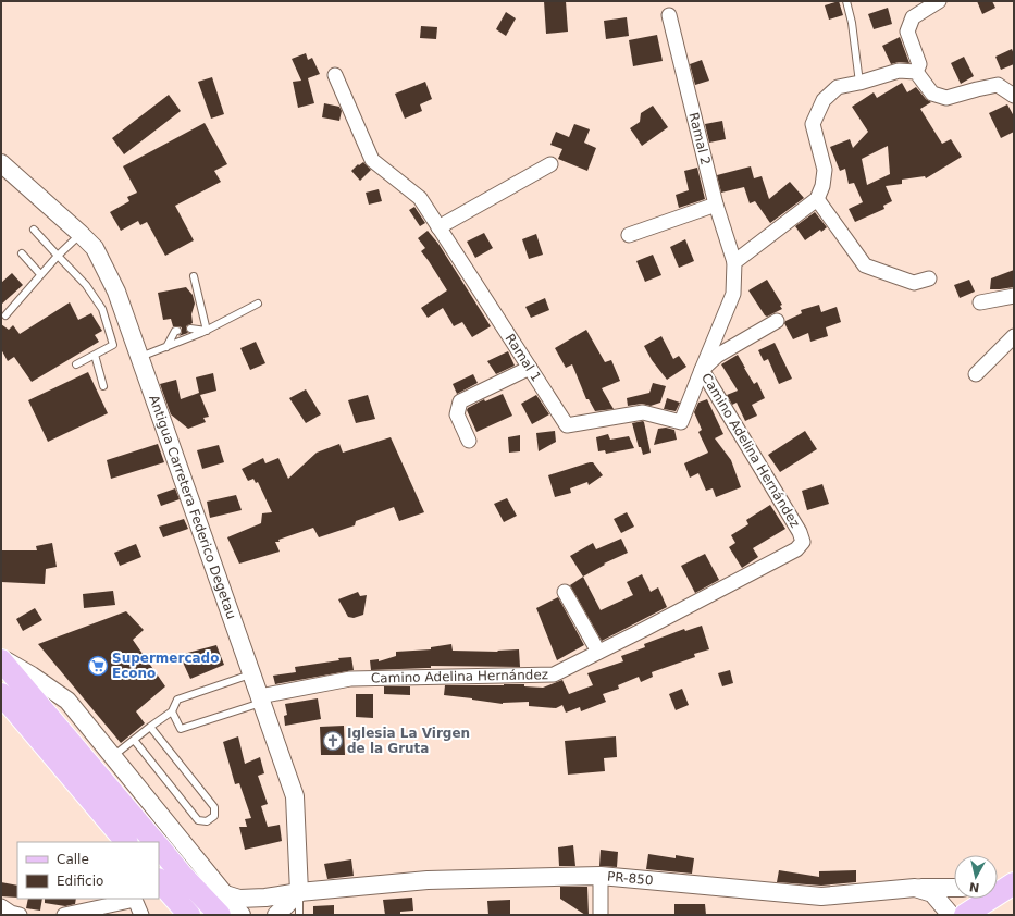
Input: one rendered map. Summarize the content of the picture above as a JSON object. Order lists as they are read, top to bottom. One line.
{"streets":{"street":["Ramal 2","Ramal 1","Camino Adelina Hernández","Antigua Carretera Federico Degetau","PR-850"]},"crossings":[["Ramal 2","Camino Adelina Hernández"],["Ramal 1","Camino Adelina Hernández"],["Camino Adelina Hernández","Antigua Carretera Federico Degetau"],["Antigua Carretera Federico Degetau","PR-850"]],"places":{"supermarket":["Supermercado Econo"],"church":["Iglesia La Virgen de la Gruta"]},"legend":["Calle","Edificio"],"north":"bottom"}
